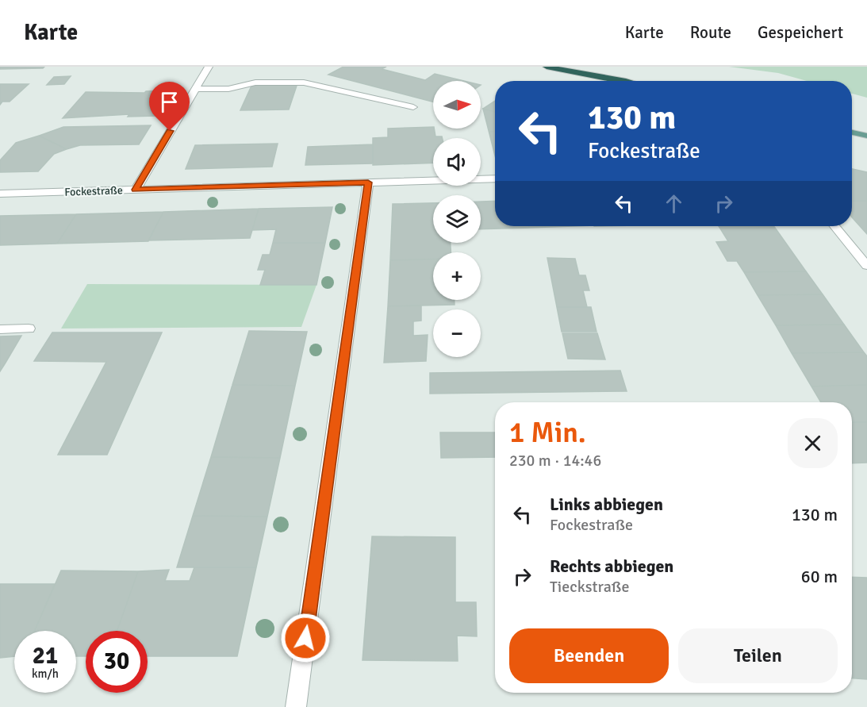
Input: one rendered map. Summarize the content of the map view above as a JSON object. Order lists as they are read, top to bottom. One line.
{"streets":{"street":["Fockestraße"]},"north":"right","page":{"header":"Karte","nav":["Karte","Route","Gespeichert"],"map_buttons":["+","−"],"turn":["130 m","Fockestraße"],"heading":["1 Min.","230 m · 14:46"],"list":[{"name":"Links abbiegen","note":"Fockestraße","value":"130 m"},{"name":"Rechts abbiegen","note":"Tieckstraße","value":"60 m"}],"buttons":["Beenden","Teilen"],"speed":"21 km/h","limit":"30"}}
